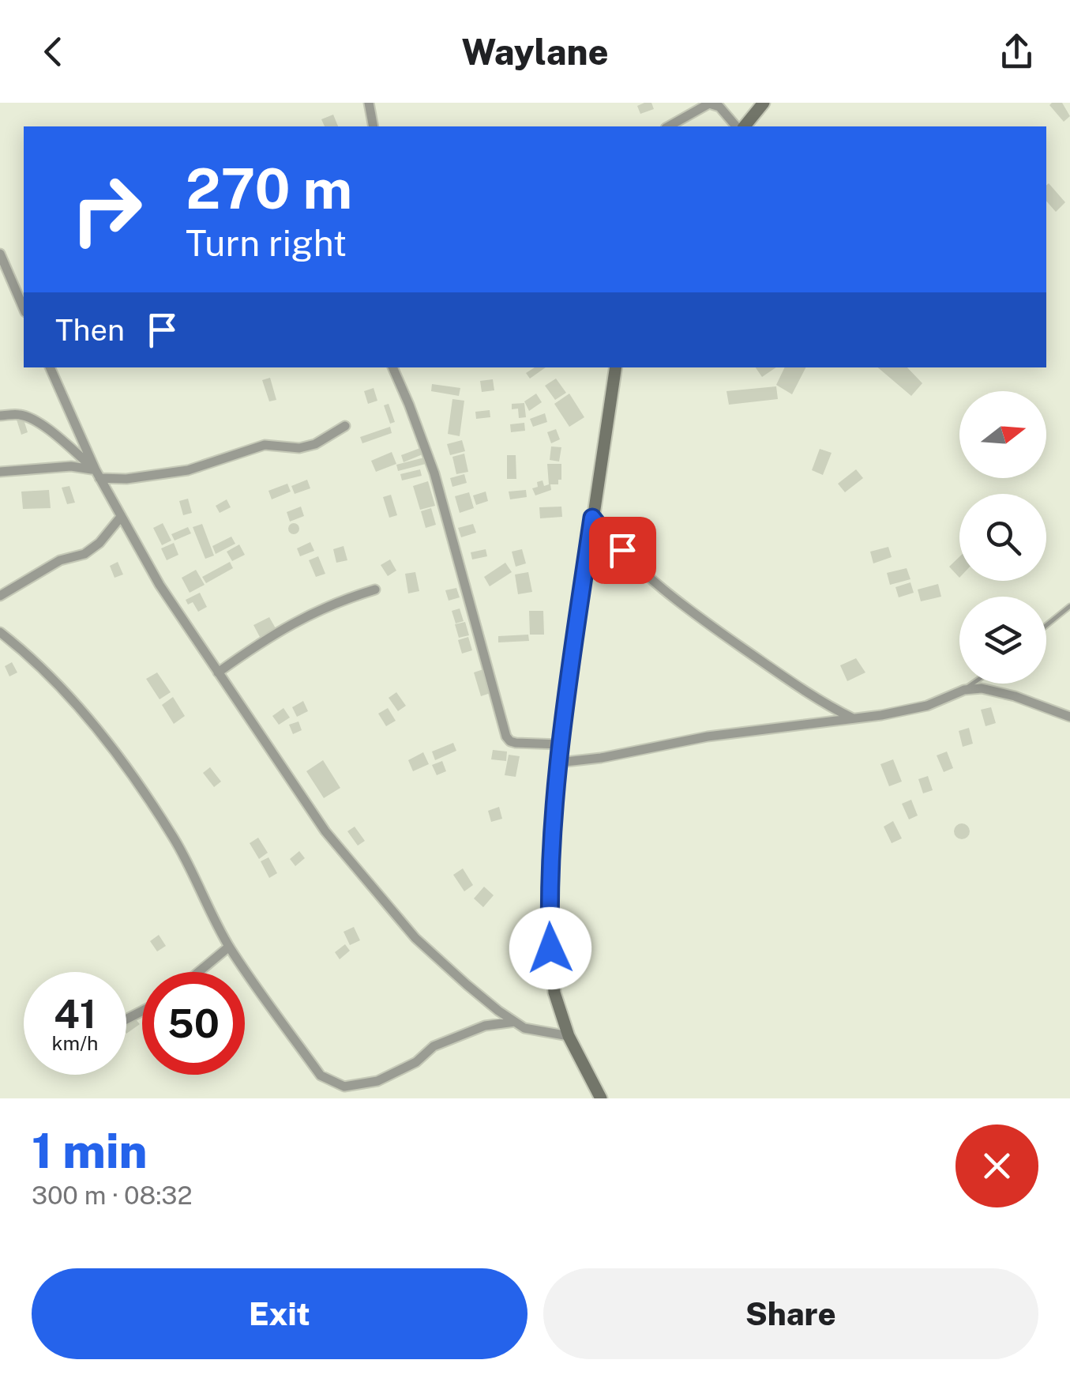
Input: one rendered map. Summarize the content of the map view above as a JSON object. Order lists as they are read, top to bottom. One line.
{"north":"right","page":{"header":"Waylane","turn":["270 m","Turn right"],"then":"Then","speed":"41 km/h","limit":"50","heading":["1 min","300 m · 08:32"],"buttons":["Exit","Share"]}}
